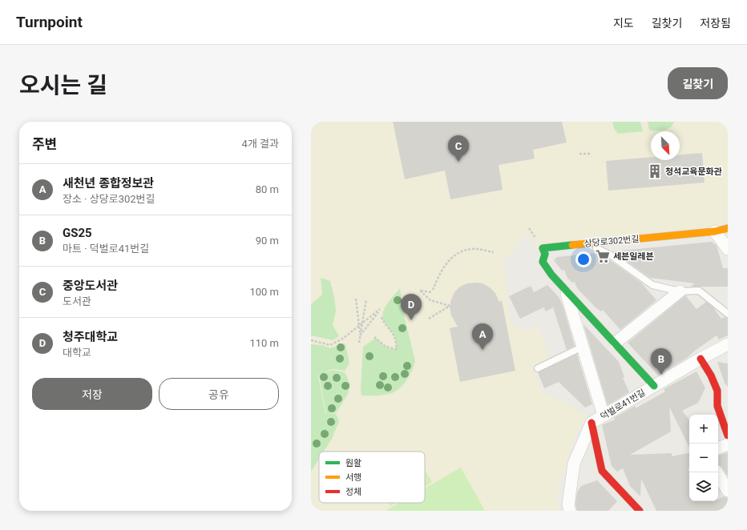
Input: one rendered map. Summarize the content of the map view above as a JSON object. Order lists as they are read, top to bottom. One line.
{"streets":{"street":["상당로302번길","덕벌로41번길"]},"crossings":[["상당로302번길","덕벌로41번길"]],"places":{"building":["청석교육문화관"],"supermarket":["세븐일레븐"]},"legend":["원활","서행","정체"],"north":"bottom right","page":{"header":"Turnpoint","nav":["지도","길찾기","저장됨"],"title":"오시는 길","buttons":["길찾기",["저장","공유"]],"heading":["주변","4개 결과"],"pins":["C","D","A","B"],"list":[{"mark":"A","name":"새천년 종합정보관","note":"장소 · 상당로302번길","value":"80 m"},{"mark":"B","name":"GS25","note":"마트 · 덕벌로41번길","value":"90 m"},{"mark":"C","name":"중앙도서관","note":"도서관","value":"100 m"},{"mark":"D","name":"청주대학교","note":"대학교","value":"110 m"}],"map_buttons":["+","−"]}}
